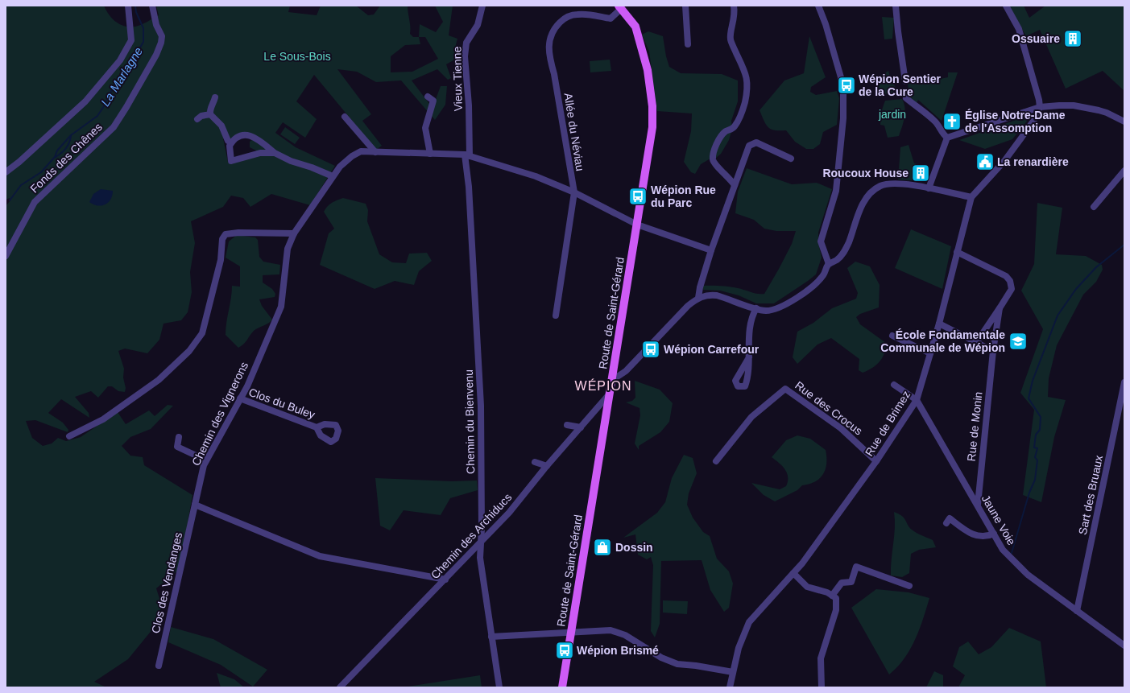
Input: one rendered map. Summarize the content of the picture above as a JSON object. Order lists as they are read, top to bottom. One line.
{"streets":{"main road":["Route de Saint-Gérard"],"street":["Vieux Tienne","Allée du Néviau","Fonds des Chênes","Clos du Buley","Rue des Crocus","Chemin des Vignerons","Chemin du Bienvenu","Rue de Brimez","Rue de Monin","Sart des Bruaux","Jaune Voie","Chemin des Archiducs","Clos des Vendanges"]},"crossings":[["Vieux Tienne","Chemin des Vignerons"],["Vieux Tienne","Chemin du Bienvenu"],["Allée du Néviau","Route de Saint-Gérard"],["Allée du Néviau","Chemin des Vignerons"],["Route de Saint-Gérard","Chemin des Vignerons"],["Route de Saint-Gérard","Chemin des Archiducs"],["Clos du Buley","Chemin des Vignerons"],["Rue des Crocus","Rue de Brimez"],["Chemin des Vignerons","Chemin du Bienvenu"],["Chemin des Vignerons","Clos des Vendanges"],["Chemin du Bienvenu","Chemin des Archiducs"],["Rue de Brimez","Jaune Voie"],["Rue de Monin","Jaune Voie"],["Sart des Bruaux","Jaune Voie"]],"districts":["WÉPION"],"water":["La Marlagne"],"parks":["Le Sous-Bois","jardin"],"places":{"building":["Ossuaire","Roucoux House"],"bus stop":["Wépion Sentier de la Cure","Wépion Rue du Parc","Wépion Carrefour","Wépion Brismé"],"church":["Église Notre-Dame de l'Assomption"],"public building":["La renardière"],"school or university":["École Fondamentale Communale de Wépion"],"shop":["Dossin"]}}
